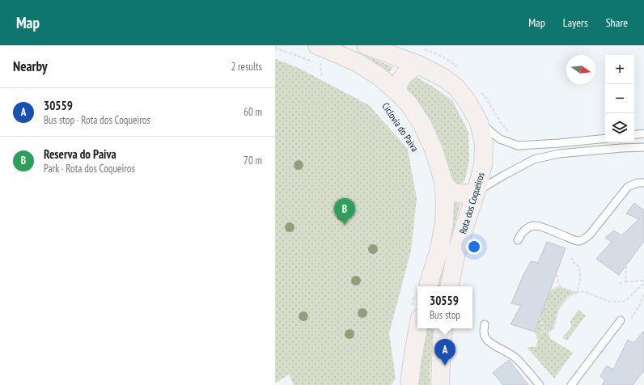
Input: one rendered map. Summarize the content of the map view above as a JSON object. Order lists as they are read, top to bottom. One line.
{"streets":{"main road":["Rota dos Coqueiros"],"path":["Ciclovia do Paiva"]},"crossings":[["Ciclovia do Paiva","Rota dos Coqueiros"]],"north":"right","page":{"header":"Map","nav":["Map","Layers","Share"],"heading":["Nearby","2 results"],"map_buttons":["+","−"],"list":[{"mark":"A","name":"30559","note":"Bus stop · Rota dos Coqueiros","value":"60 m"},{"mark":"B","name":"Reserva do Paiva","note":"Park · Rota dos Coqueiros","value":"70 m"}],"pins":["B","A"],"popup":["30559","Bus stop"]}}
